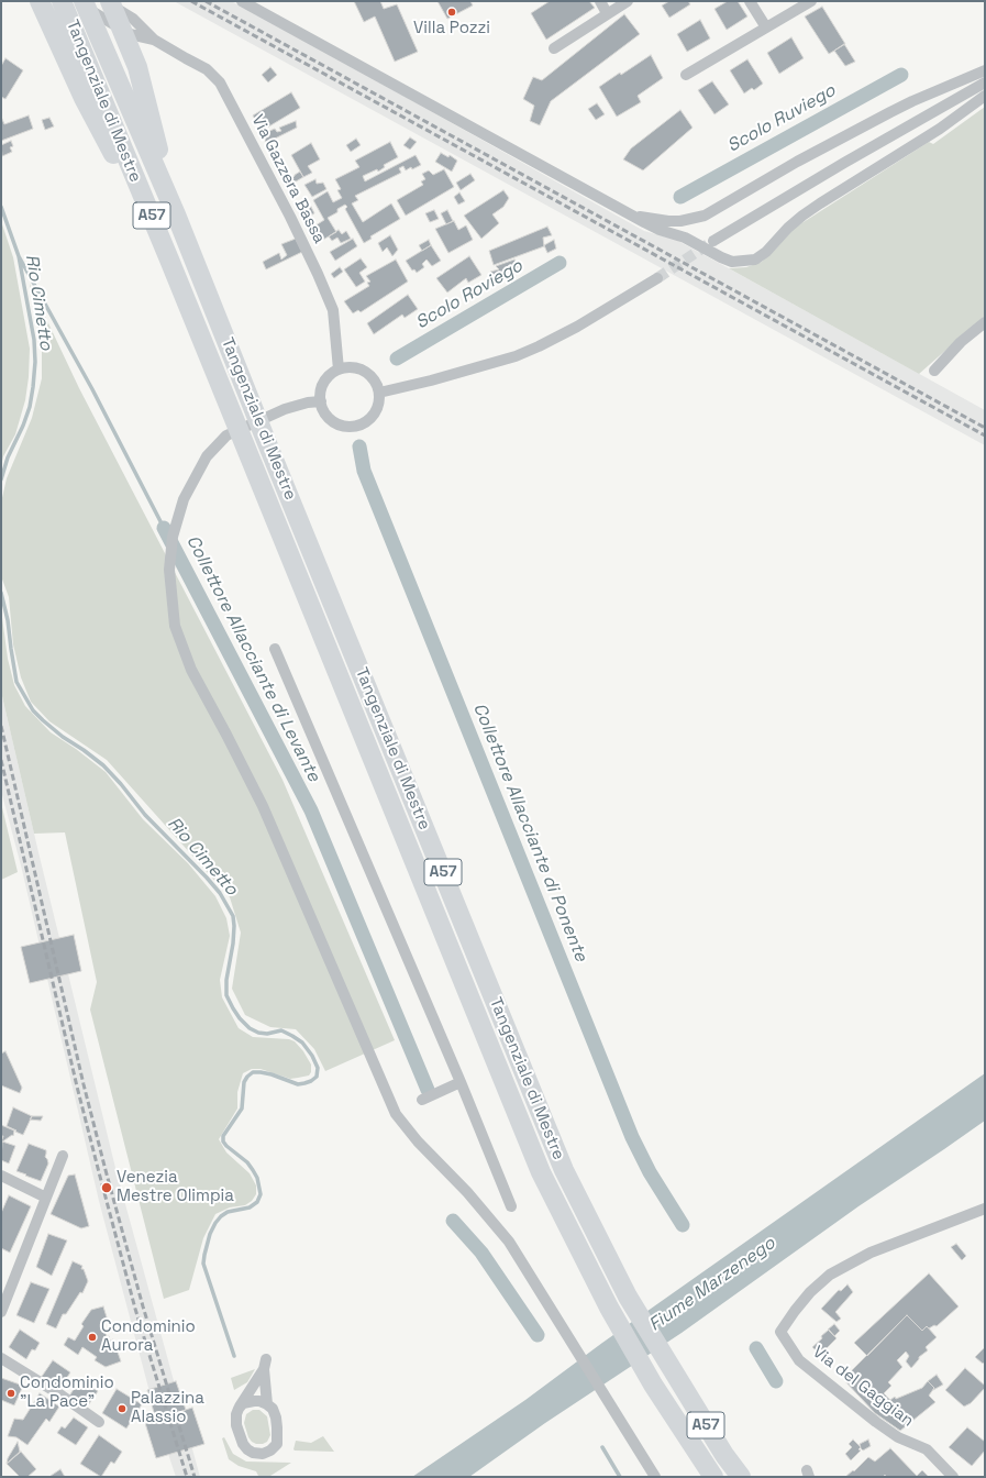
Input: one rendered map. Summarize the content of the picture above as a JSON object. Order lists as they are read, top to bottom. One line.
{"streets":{"highway":["Tangenziale di Mestre","A57"],"street":["Via Gazzera Bassa","Via del Gaggian"]},"crossings":[["Tangenziale di Mestre","A57"]],"water":["Scolo Ruviego","Scolo Roviego","Rio Cimetto","Collettore Allacciante di Levante","Collettore Allacciante di Ponente","Fiume Marzenego"],"places":["Villa Pozzi","Venezia Mestre Olimpia","Condominio Aurora","Condominio \"La Pace\"","Palazzina Alassio"]}
